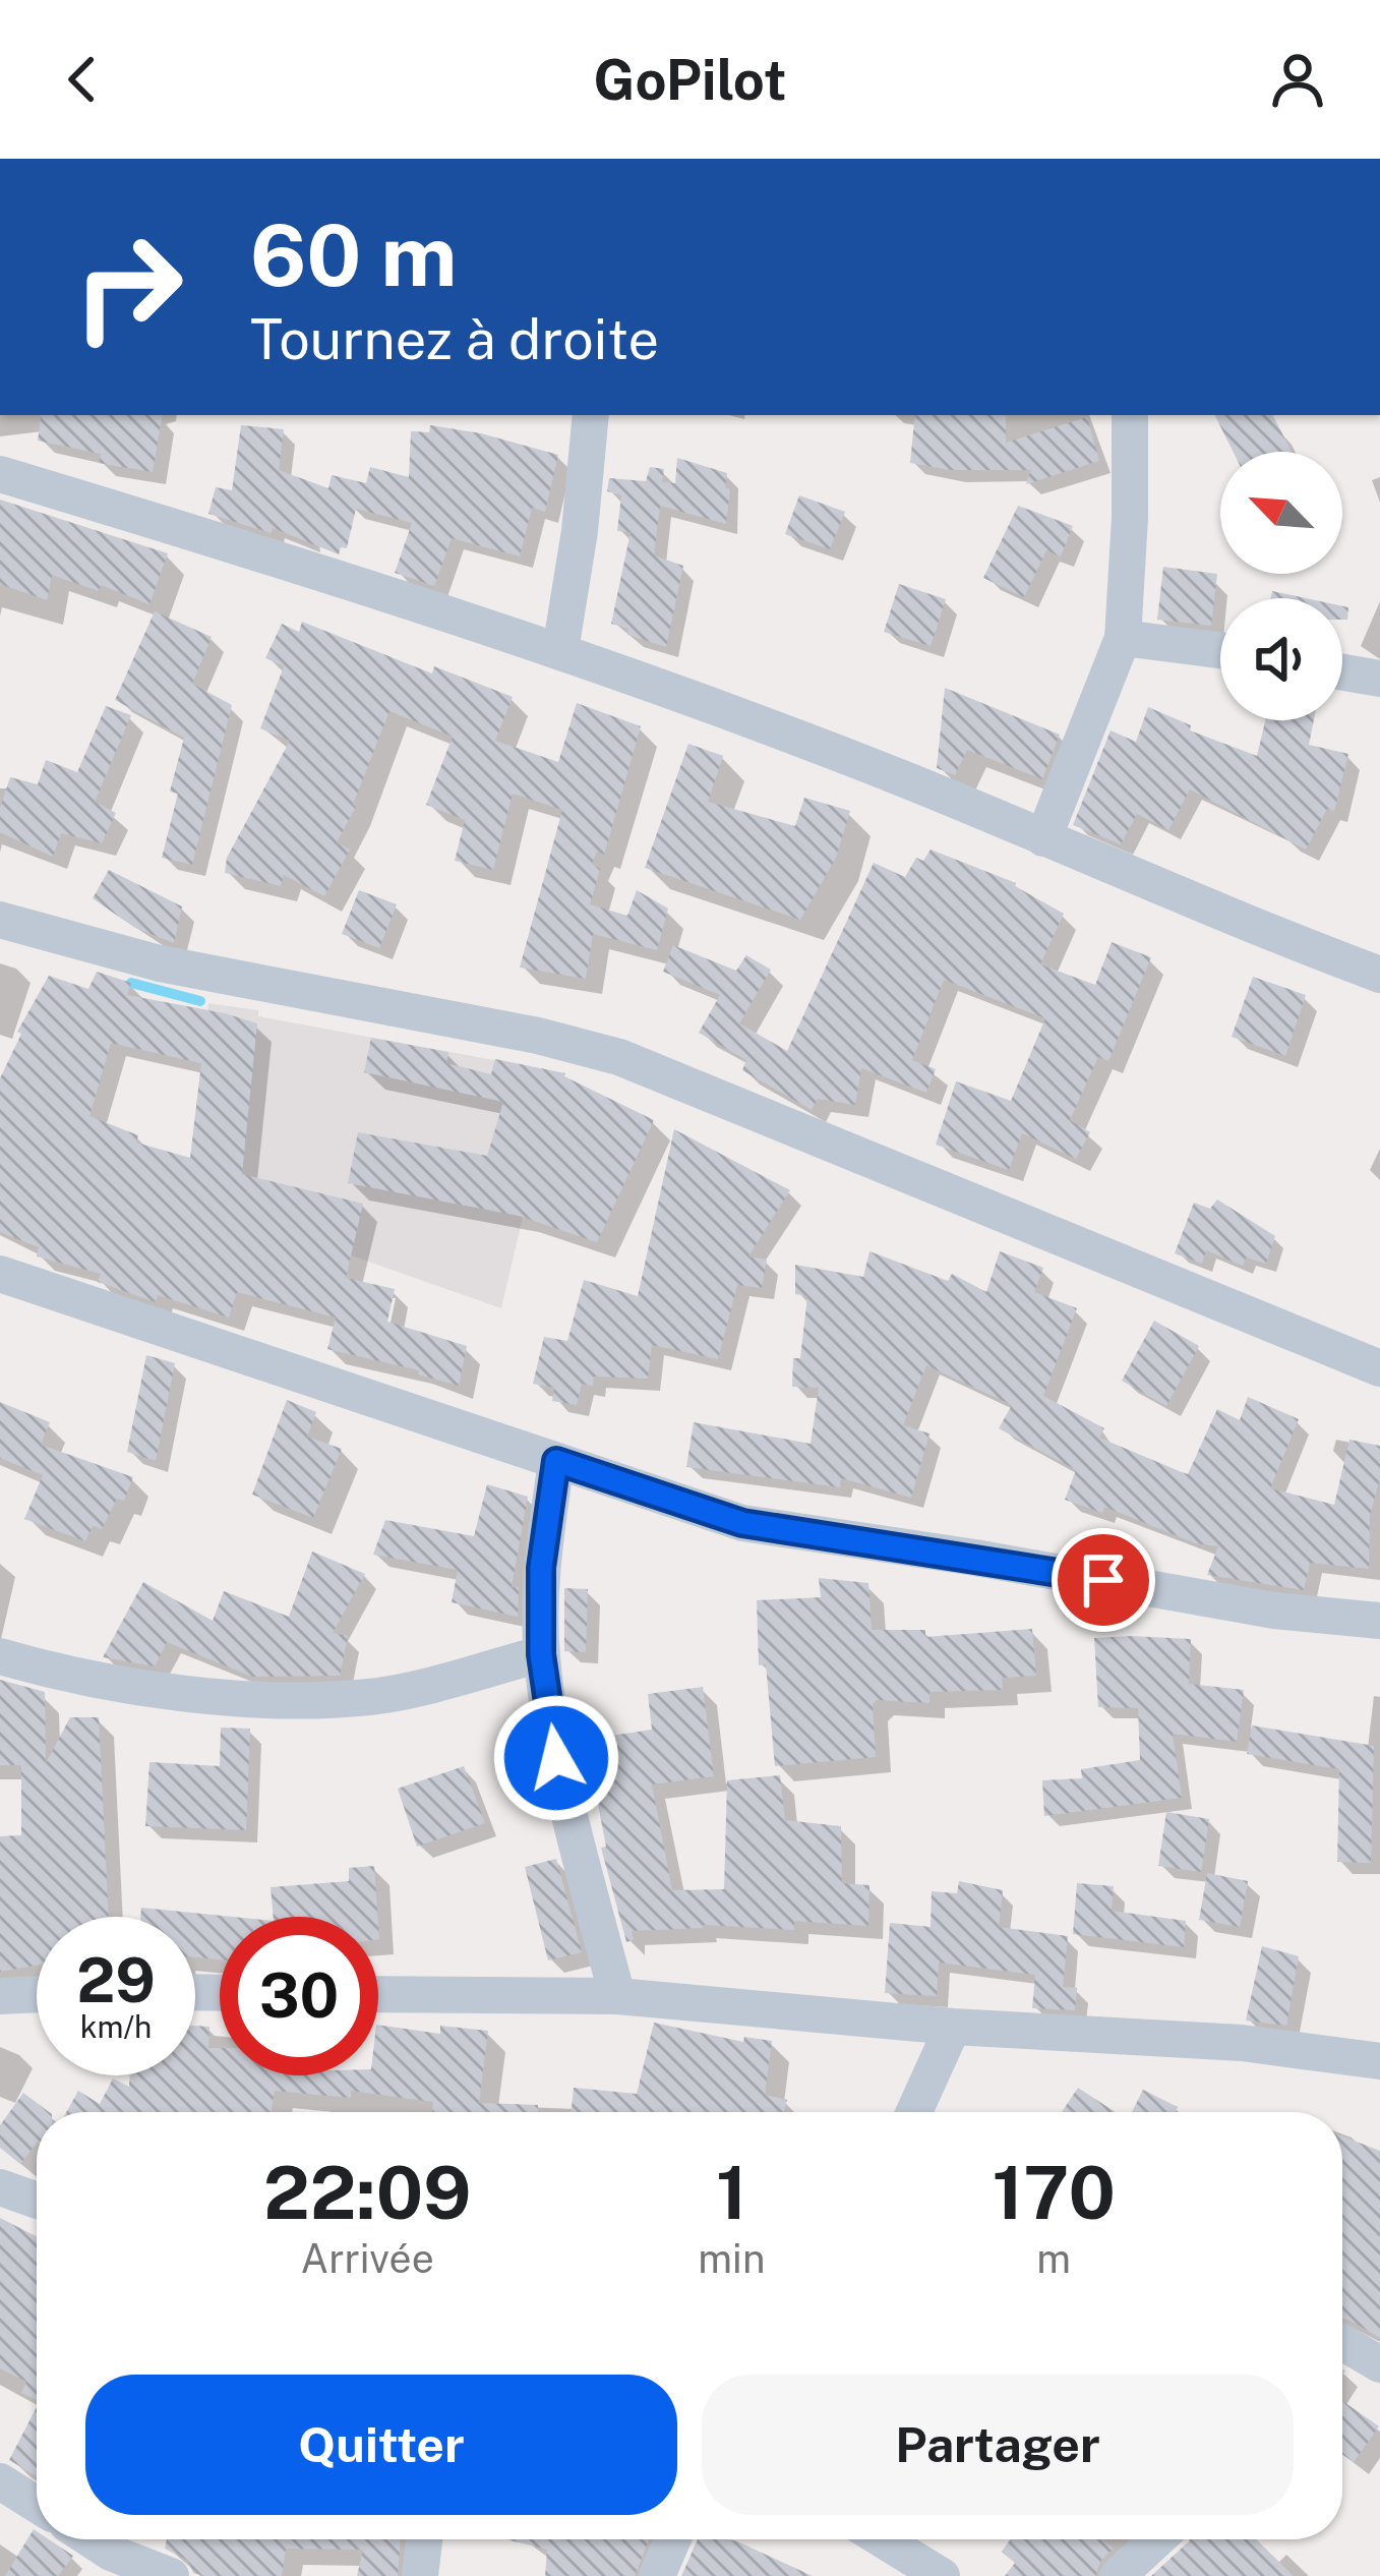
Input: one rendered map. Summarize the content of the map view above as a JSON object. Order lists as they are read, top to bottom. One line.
{"north":"top left","page":{"header":"GoPilot","turn":["60 m","Tournez à droite"],"speed":"29 km/h","limit":"30","eta":["22:09","Arrivée","1","min","170","m"],"buttons":["Quitter","Partager"]}}
